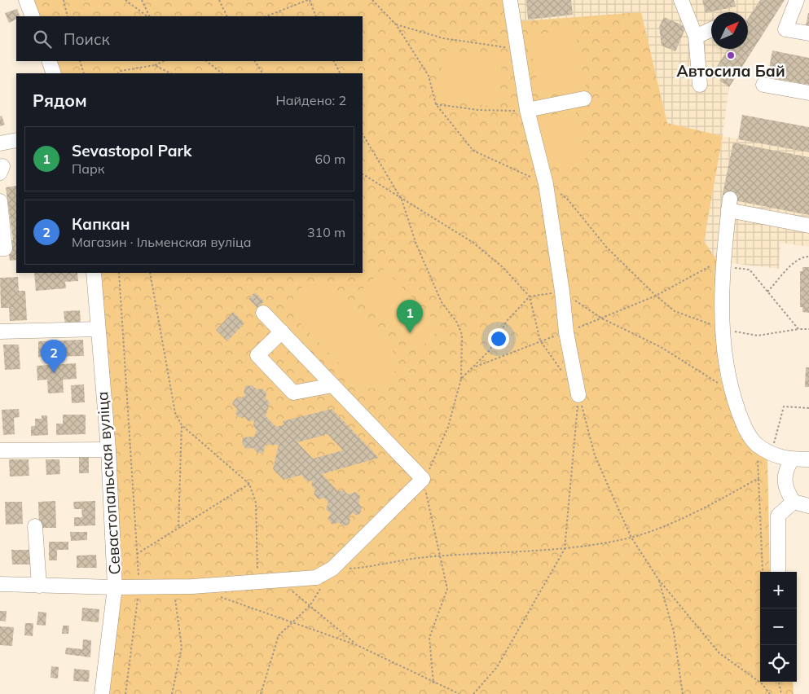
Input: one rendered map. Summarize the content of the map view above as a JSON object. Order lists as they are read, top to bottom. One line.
{"streets":{"street":["Севастопальская вуліца"]},"places":["Автосила Бай"],"north":"top right","page":{"search":"Поиск","heading":["Рядом","Найдено: 2"],"list":[{"mark":"1","name":"Sevastopol Park","note":"Парк","value":"60 m"},{"mark":"2","name":"Капкан","note":"Магазин · Ільменская вуліца","value":"310 m"}],"pins":["1","2"],"map_buttons":["+","−"]}}
